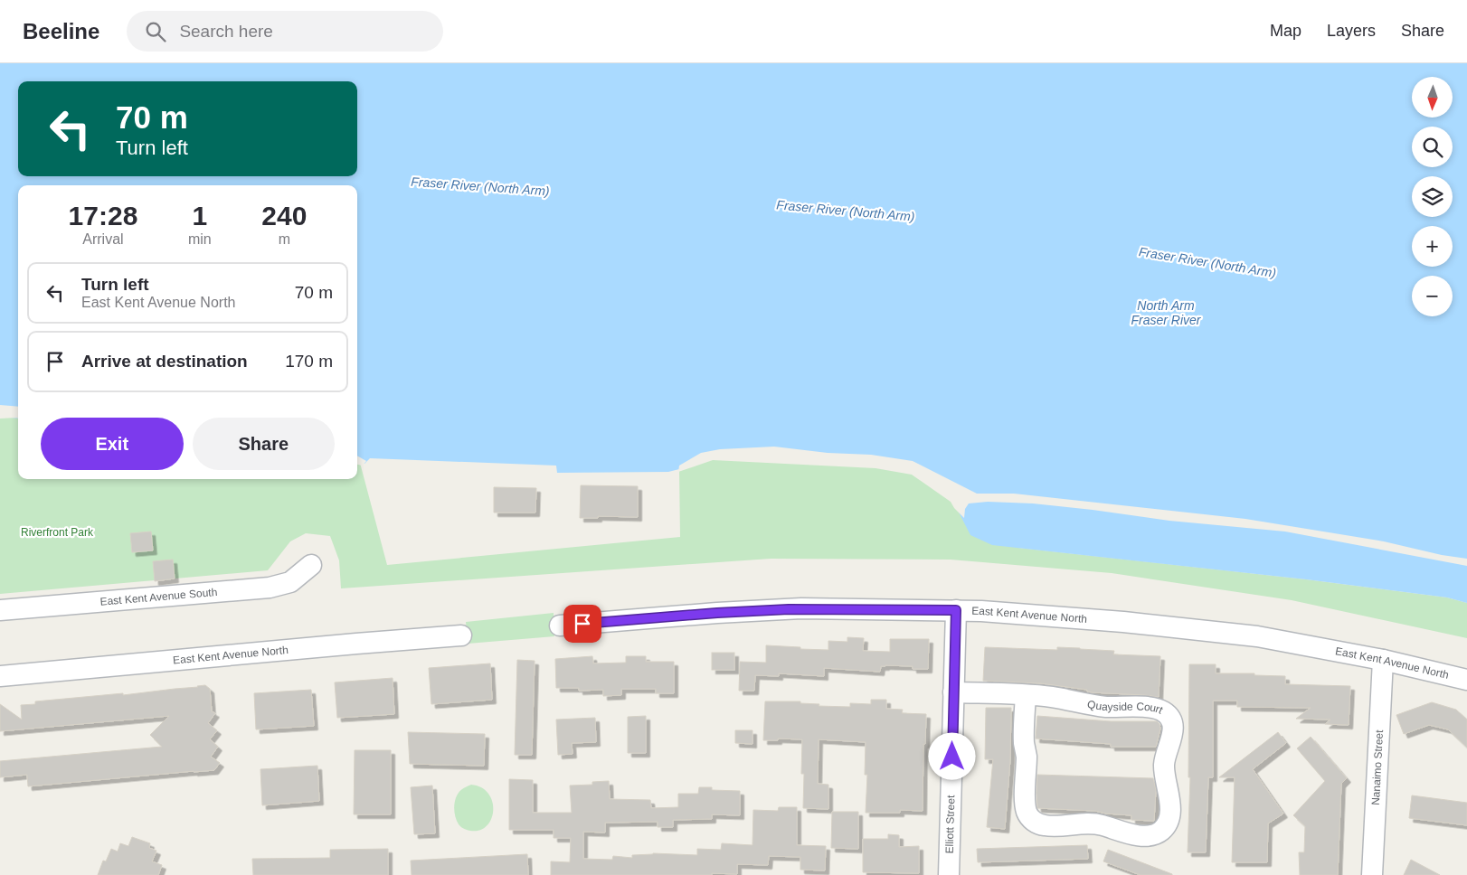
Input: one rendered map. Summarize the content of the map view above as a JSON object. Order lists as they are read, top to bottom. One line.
{"streets":{"street":["East Kent Avenue South","East Kent Avenue North","Quayside Court","Nanaimo Street","Elliott Street"]},"crossings":[["East Kent Avenue North","Nanaimo Street"],["East Kent Avenue North","Elliott Street"],["Quayside Court","Elliott Street"]],"water":["Fraser River (North Arm)","North Arm Fraser River"],"parks":["Riverfront Park"],"north":"bottom","page":{"header":"Beeline","search":"Search here","nav":["Map","Layers","Share"],"map_buttons":["+","−"],"turn":["70 m","Turn left"],"eta":["17:28","Arrival","1","min","240","m"],"list":[{"name":"Turn left","note":"East Kent Avenue North","value":"70 m"},{"name":"Arrive at destination","value":"170 m"}],"buttons":["Exit","Share"]}}
